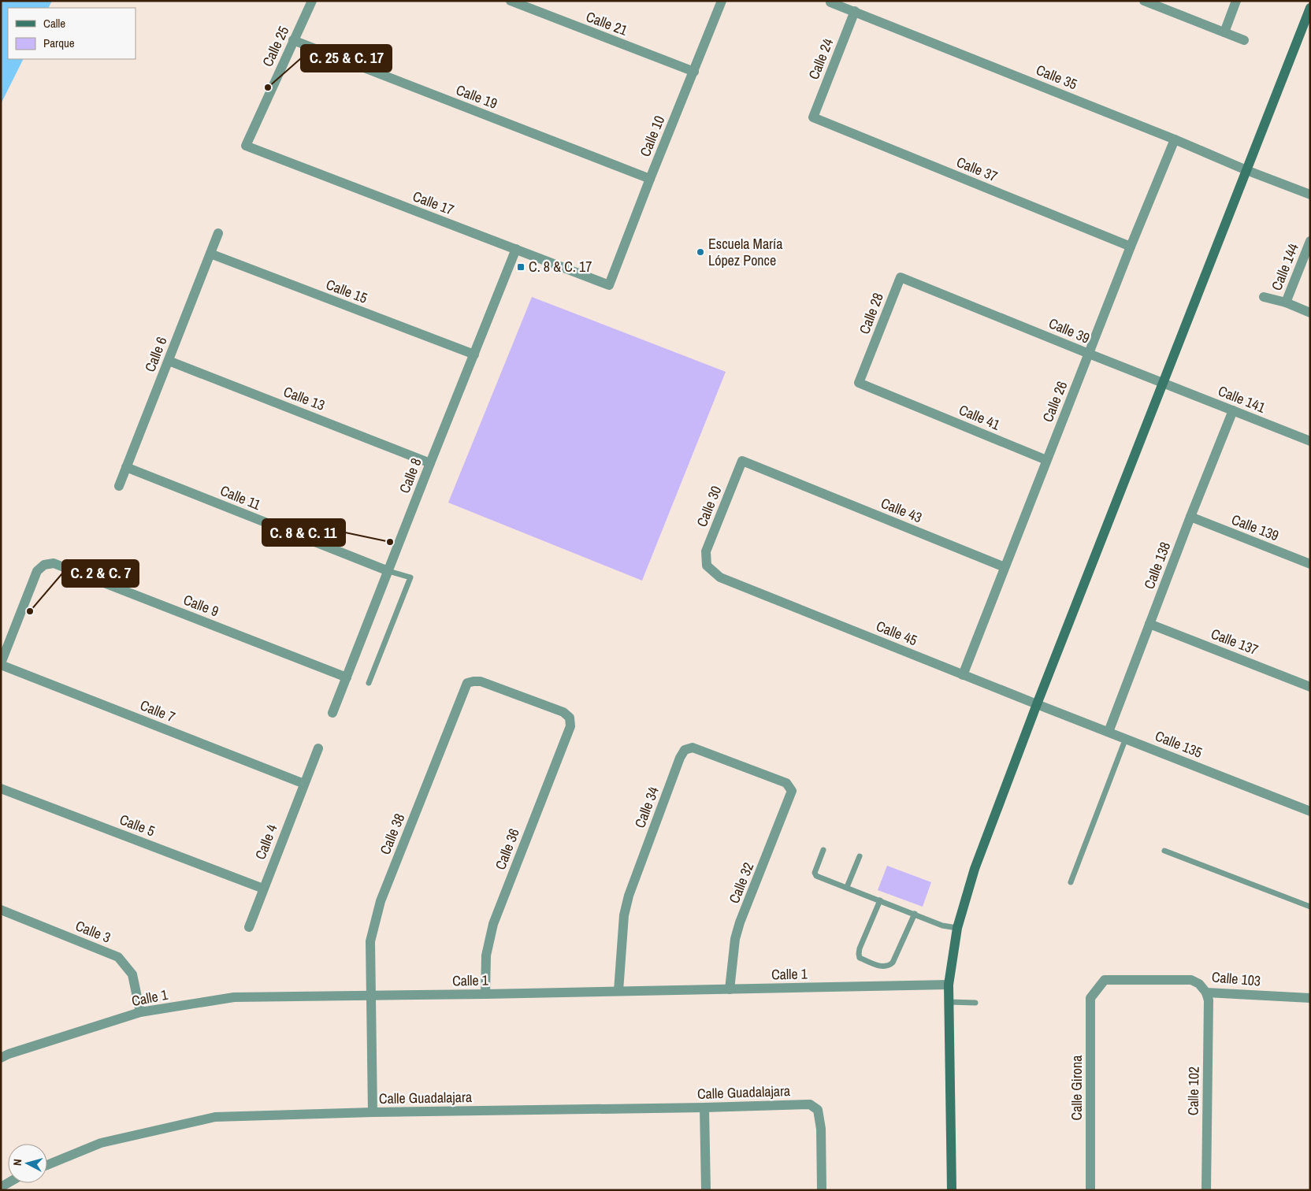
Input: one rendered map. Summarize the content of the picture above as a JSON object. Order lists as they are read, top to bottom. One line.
{"streets":{"street":["Calle 21","Calle 25","Calle 24","Calle 35","Calle 19","Calle 10","Calle 37","Calle 17","Calle 144","Calle 15","Calle 28","Calle 39","Calle 6","Calle 13","Calle 141","Calle 26","Calle 41","Calle 8","Calle 11","Calle 30","Calle 43","Calle 139","Calle 138","Calle 9","Calle 45","Calle 137","Calle 7","Calle 135","Calle 34","Calle 5","Calle 38","Calle 4","Calle 36","Calle 32","Calle 3","Calle 1","Calle 103","Calle Girona","Calle 102","Calle Guadalajara"]},"crossings":[["Calle 21","Calle 10"],["Calle 25","Calle 19"],["Calle 25","Calle 17"],["Calle 24","Calle 35"],["Calle 24","Calle 37"],["Calle 35","Calle 26"],["Calle 19","Calle 10"],["Calle 10","Calle 17"],["Calle 37","Calle 26"],["Calle 17","Calle 8"],["Calle 15","Calle 6"],["Calle 15","Calle 8"],["Calle 28","Calle 39"],["Calle 28","Calle 41"],["Calle 39","Calle 141"],["Calle 39","Calle 26"],["Calle 6","Calle 13"],["Calle 6","Calle 11"],["Calle 13","Calle 8"],["Calle 141","Calle 138"],["Calle 26","Calle 41"],["Calle 26","Calle 43"],["Calle 26","Calle 45"],["Calle 8","Calle 11"],["Calle 8","Calle 9"],["Calle 30","Calle 43"],["Calle 30","Calle 45"],["Calle 139","Calle 138"],["Calle 138","Calle 137"],["Calle 138","Calle 135"],["Calle 9","Calle 7"],["Calle 45","Calle 135"],["Calle 7","Calle 4"],["Calle 34","Calle 32"],["Calle 34","Calle 1"],["Calle 5","Calle 4"],["Calle 38","Calle 36"],["Calle 38","Calle 1"],["Calle 38","Calle Guadalajara"],["Calle 36","Calle 1"],["Calle 32","Calle 1"],["Calle 3","Calle 1"],["Calle 103","Calle Girona"],["Calle 103","Calle 102"]],"places":{"other":["C. 25 & C. 17","Escuela María López Ponce","C. 8 & C. 11","C. 2 & C. 7"],"transit":["C. 8 & C. 17"]},"legend":["Calle","Parque"],"north":"left"}
